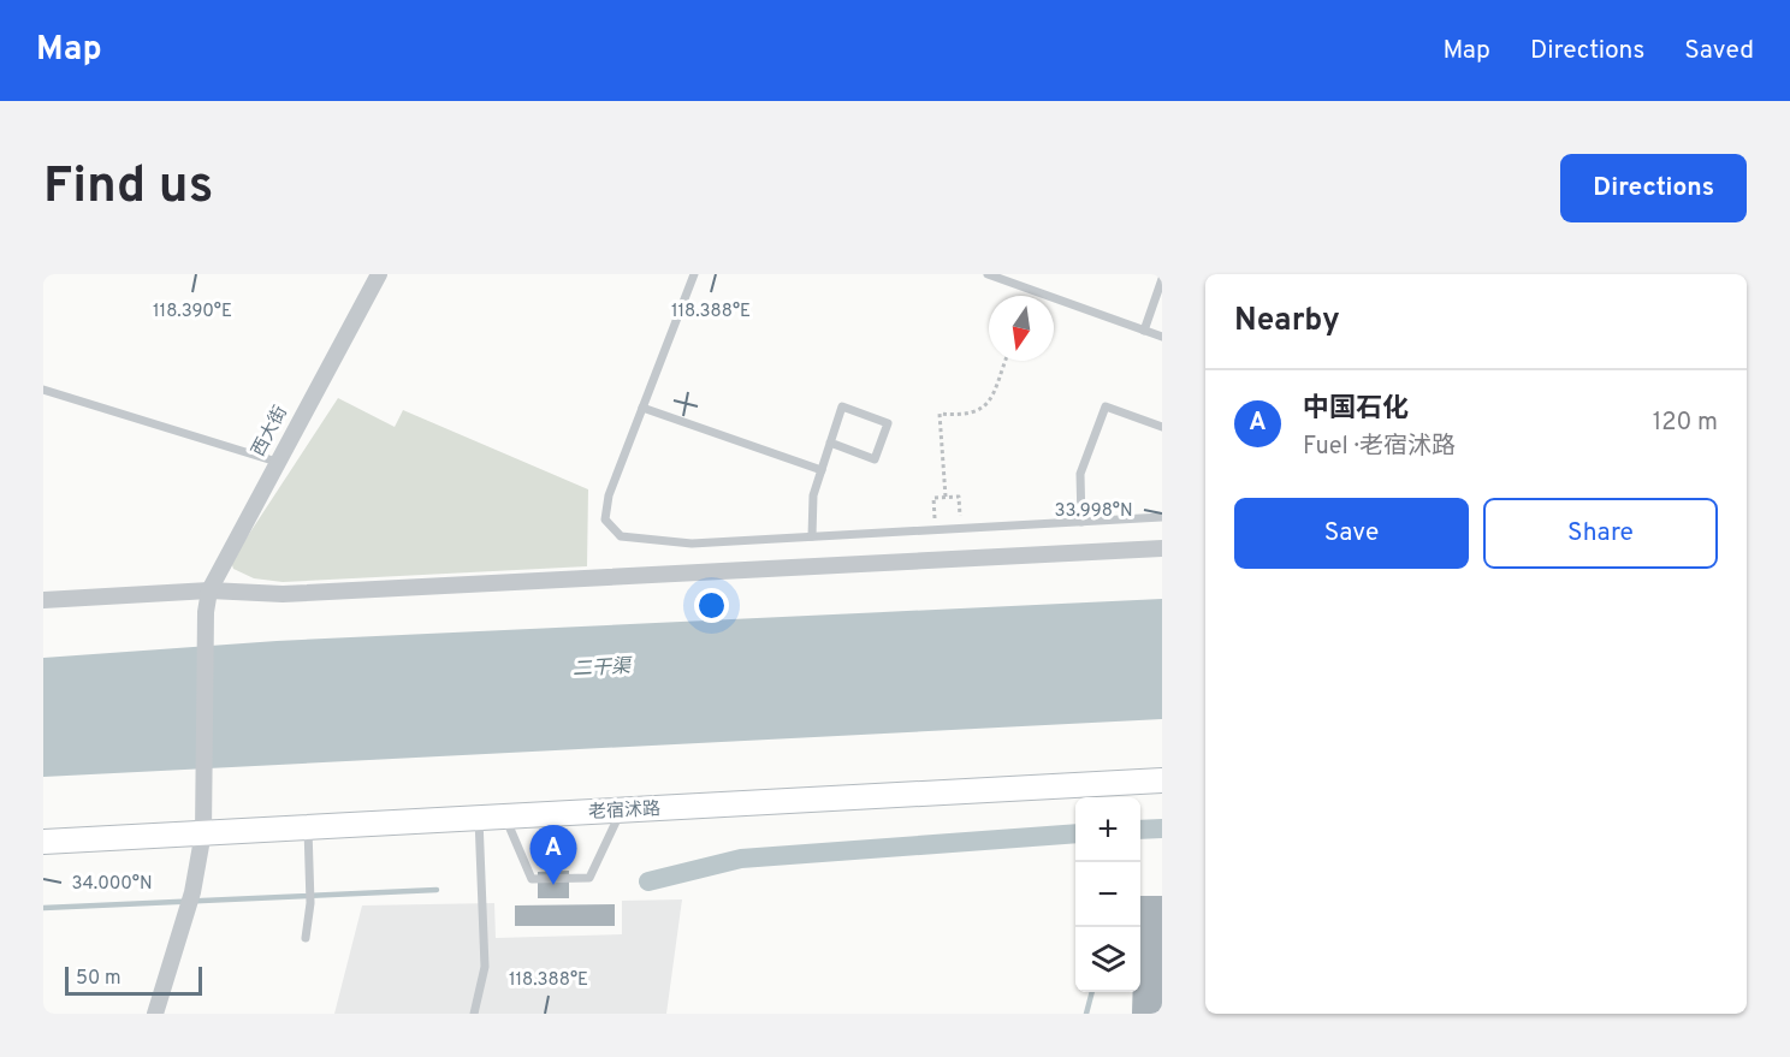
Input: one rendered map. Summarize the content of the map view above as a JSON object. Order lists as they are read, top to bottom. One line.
{"streets":{"main road":["老宿沭路"],"street":["西大街"]},"crossings":[["西大街","老宿沭路"]],"water":["二干渠"],"scale_bar":"50 m","north":"bottom","page":{"header":"Map","nav":["Map","Directions","Saved"],"buttons":["Directions",["Save","Share"]],"title":"Find us","heading":"Nearby","list":[{"mark":"A","name":"中国石化","note":"Fuel · 老宿沭路","value":"120 m"}],"map_buttons":["+","−"],"pins":"A","scale":"50 m"},"coordinates":["118.390°E","118.388°E","33.998°N","34.000°N"]}
